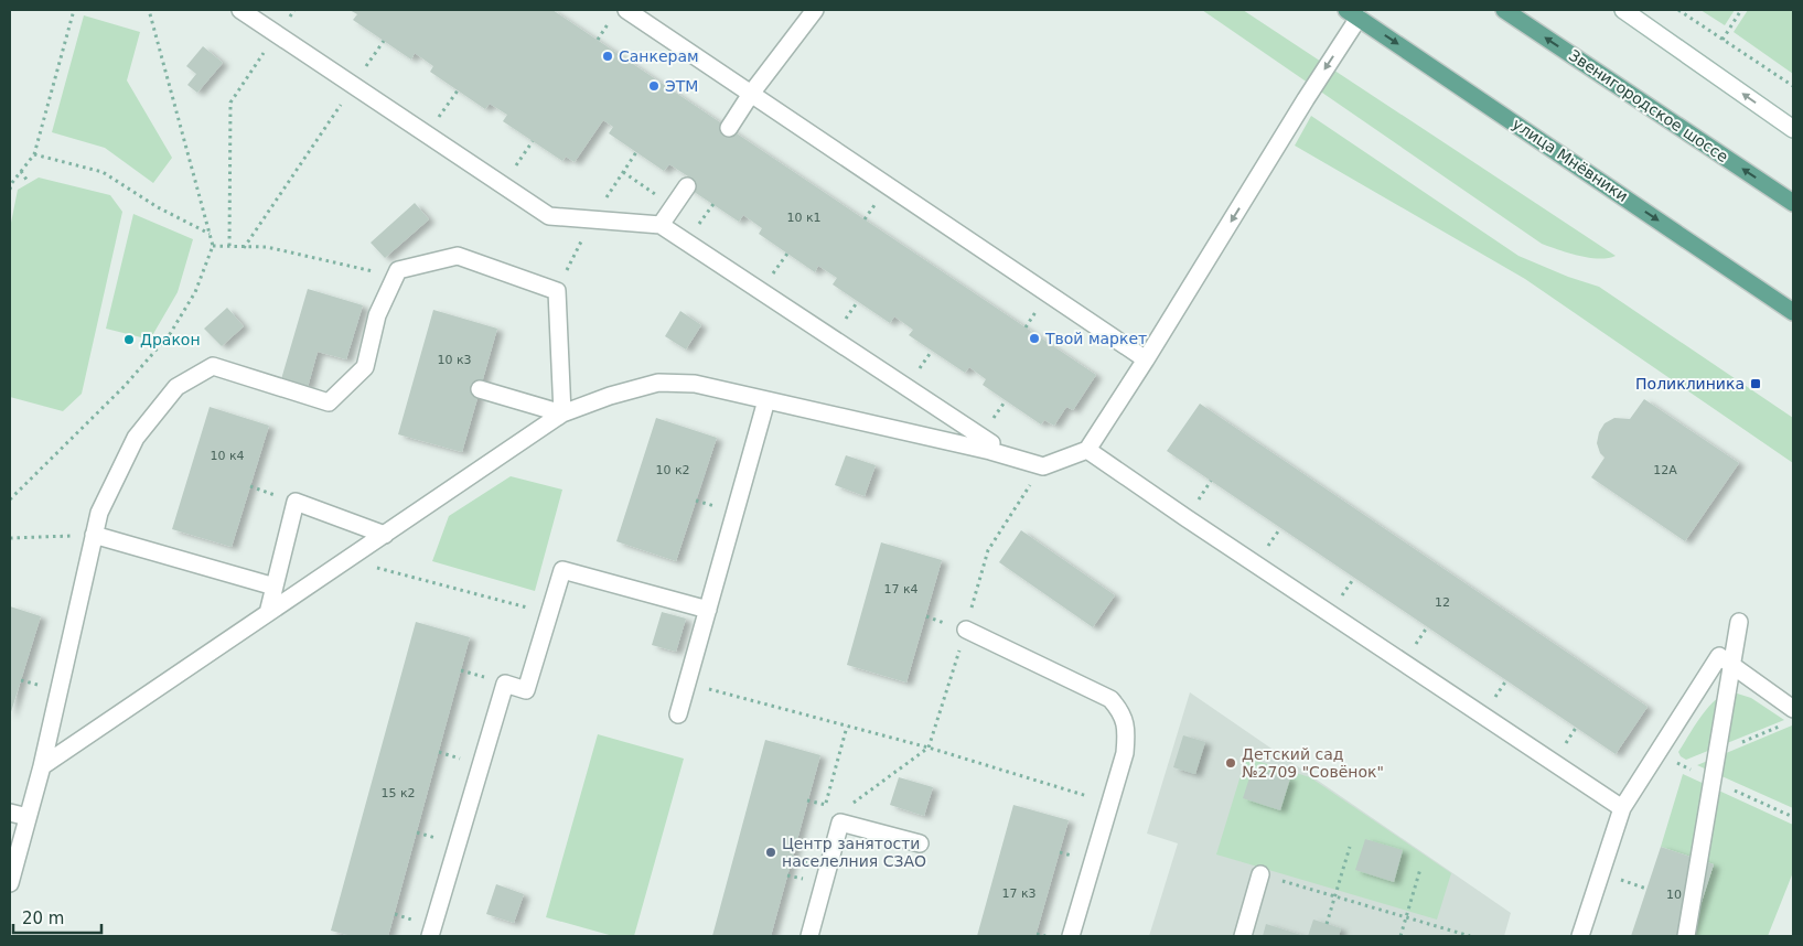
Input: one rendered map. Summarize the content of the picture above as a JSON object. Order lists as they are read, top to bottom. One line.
{"streets":{"main road":["Звенигородское шоссе","улица Мнёвники"]},"one_way":["улица Мнёвники"],"places":{"other":["Санкерам","ЭТМ","Твой маркет","Дракон","Детский сад №2709 \"Совёнок\"","Центр занятости населелния СЗАО"],"transit":["Поликлиника"]},"house_numbers":["10 к1","10 к3","10 к4","10 к2","12А","17 к4","12","15 к2","17 к3","10"],"scale_bar":"20 m"}
